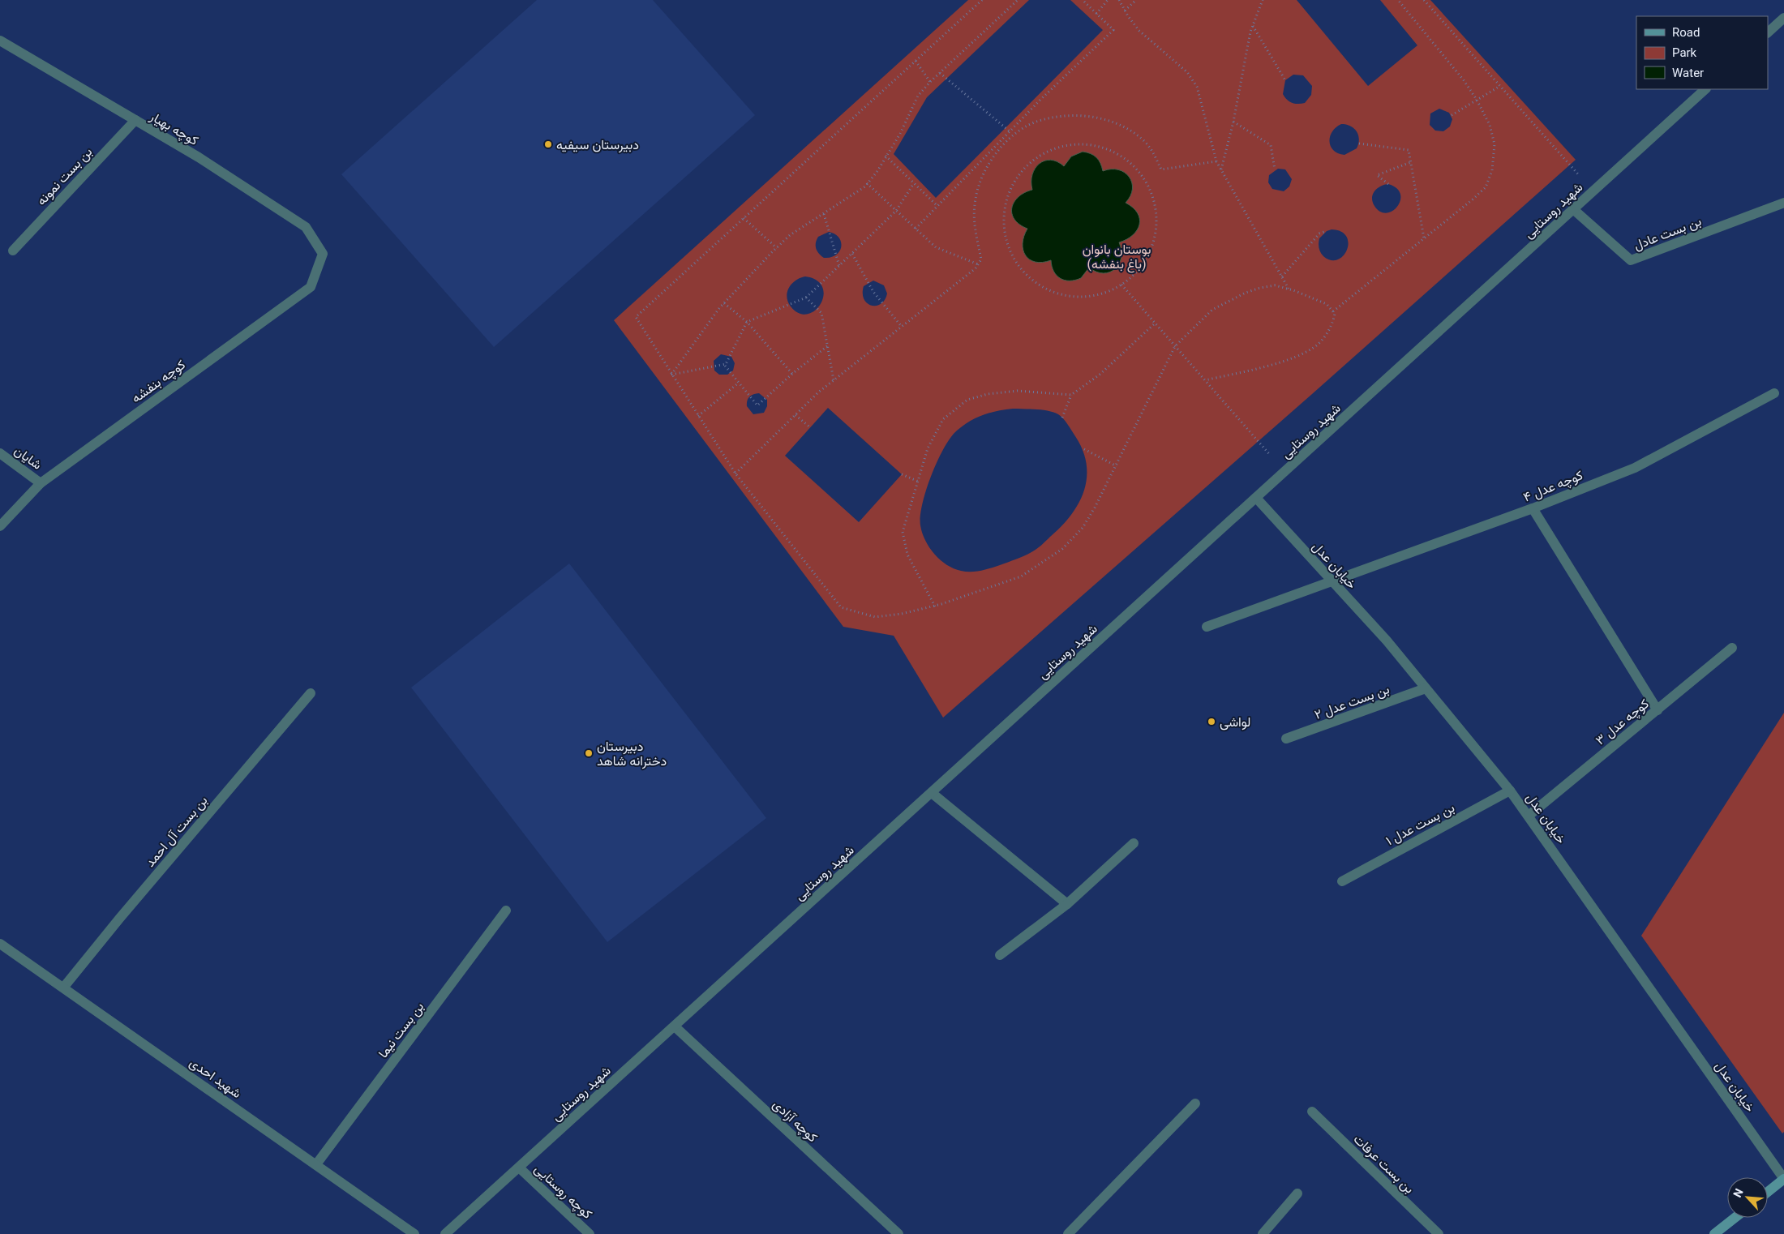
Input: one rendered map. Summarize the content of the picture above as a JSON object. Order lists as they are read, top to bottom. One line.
{"streets":{"street":["کوچه بهیار","بن بست نمونه","شهید روستایی","بن بست عادل","کوچه بنفشه","شایان","کوچه عدل ۴","خیابان عدل","بن بست عدل ۲","کوچه عدل ۳","بن بست عدل ۱","بن بست آل احمد","بن بست نیما","شهید احدی","کوچه آزادی","بن بست عرفات","کوچه روستایی"]},"crossings":[["کوچه بهیار","بن بست نمونه"],["کوچه بهیار","کوچه بنفشه"],["شهید روستایی","بن بست عادل"],["شهید روستایی","خیابان عدل"],["شهید روستایی","کوچه آزادی"],["شهید روستایی","کوچه روستایی"],["کوچه بنفشه","شایان"],["کوچه عدل ۴","خیابان عدل"],["خیابان عدل","بن بست عدل ۲"],["خیابان عدل","کوچه عدل ۳"],["خیابان عدل","بن بست عدل ۱"],["بن بست آل احمد","شهید احدی"],["بن بست نیما","شهید احدی"]],"parks":["بوستان بانوان (باغ بنفشه)"],"places":["دبیرستان سیفیه","لواشی","دبیرستان دخترانه شاهد"],"legend":["Road","Park","Water"],"north":"top left"}
